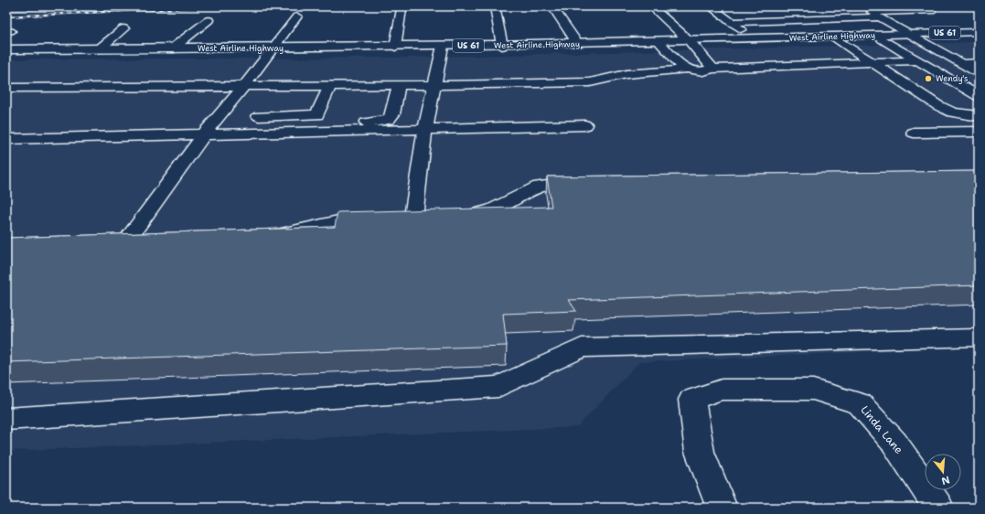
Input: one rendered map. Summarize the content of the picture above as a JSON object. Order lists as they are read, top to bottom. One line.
{"streets":{"main road":["US 61","West Airline Highway","Linda Lane"]},"places":["Wendy's"],"north":"bottom"}
